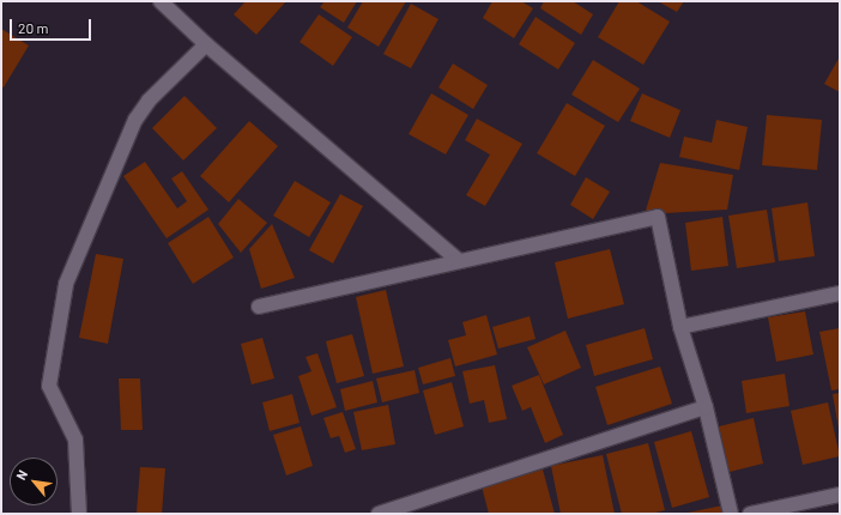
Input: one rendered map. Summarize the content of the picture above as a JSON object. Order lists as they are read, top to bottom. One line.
{"scale_bar":"20 m","north":"top left"}
